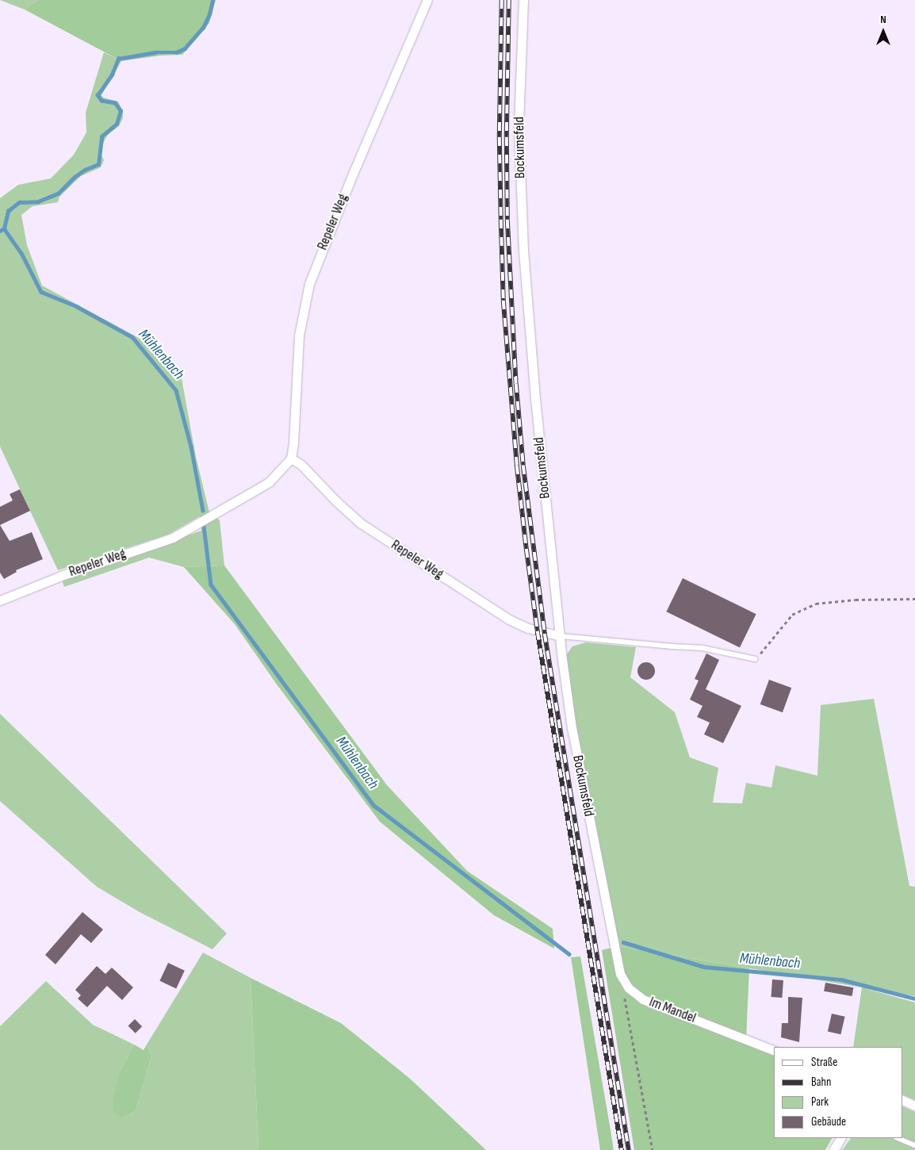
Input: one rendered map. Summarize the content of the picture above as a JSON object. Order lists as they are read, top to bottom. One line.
{"streets":{"street":["Bockumsfeld","Repeler Weg","Im Mandel"]},"crossings":[["Bockumsfeld","Repeler Weg"],["Bockumsfeld","Im Mandel"]],"water":["Mühlenbach"],"legend":["Straße","Bahn","Park","Gebäude"],"north":"top"}
